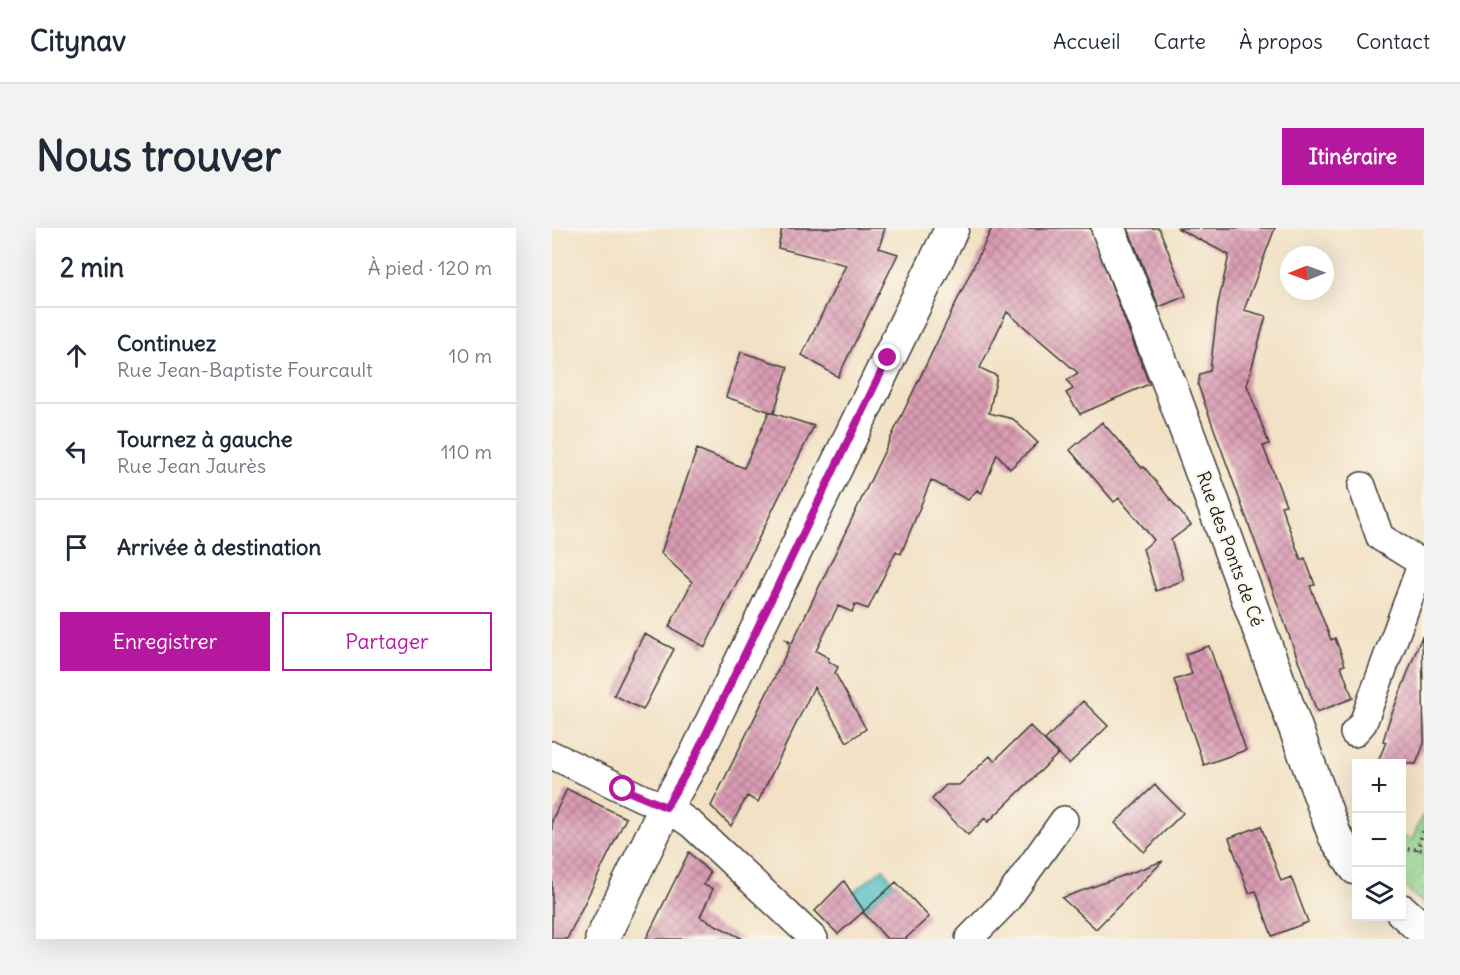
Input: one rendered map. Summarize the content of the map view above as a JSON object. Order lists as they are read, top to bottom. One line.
{"streets":{"main road":["Rue des Ponts de Cé"]},"north":"left","page":{"header":"Citynav","nav":["Accueil","Carte","À propos","Contact"],"buttons":["Itinéraire",["Enregistrer","Partager"]],"title":"Nous trouver","heading":["2 min","À pied · 120 m"],"list":[["Continuez","Rue Jean-Baptiste Fourcault","10 m"],["Tournez à gauche","Rue Jean Jaurès","110 m"],"Arrivée à destination"],"map_buttons":["+","−"]}}
